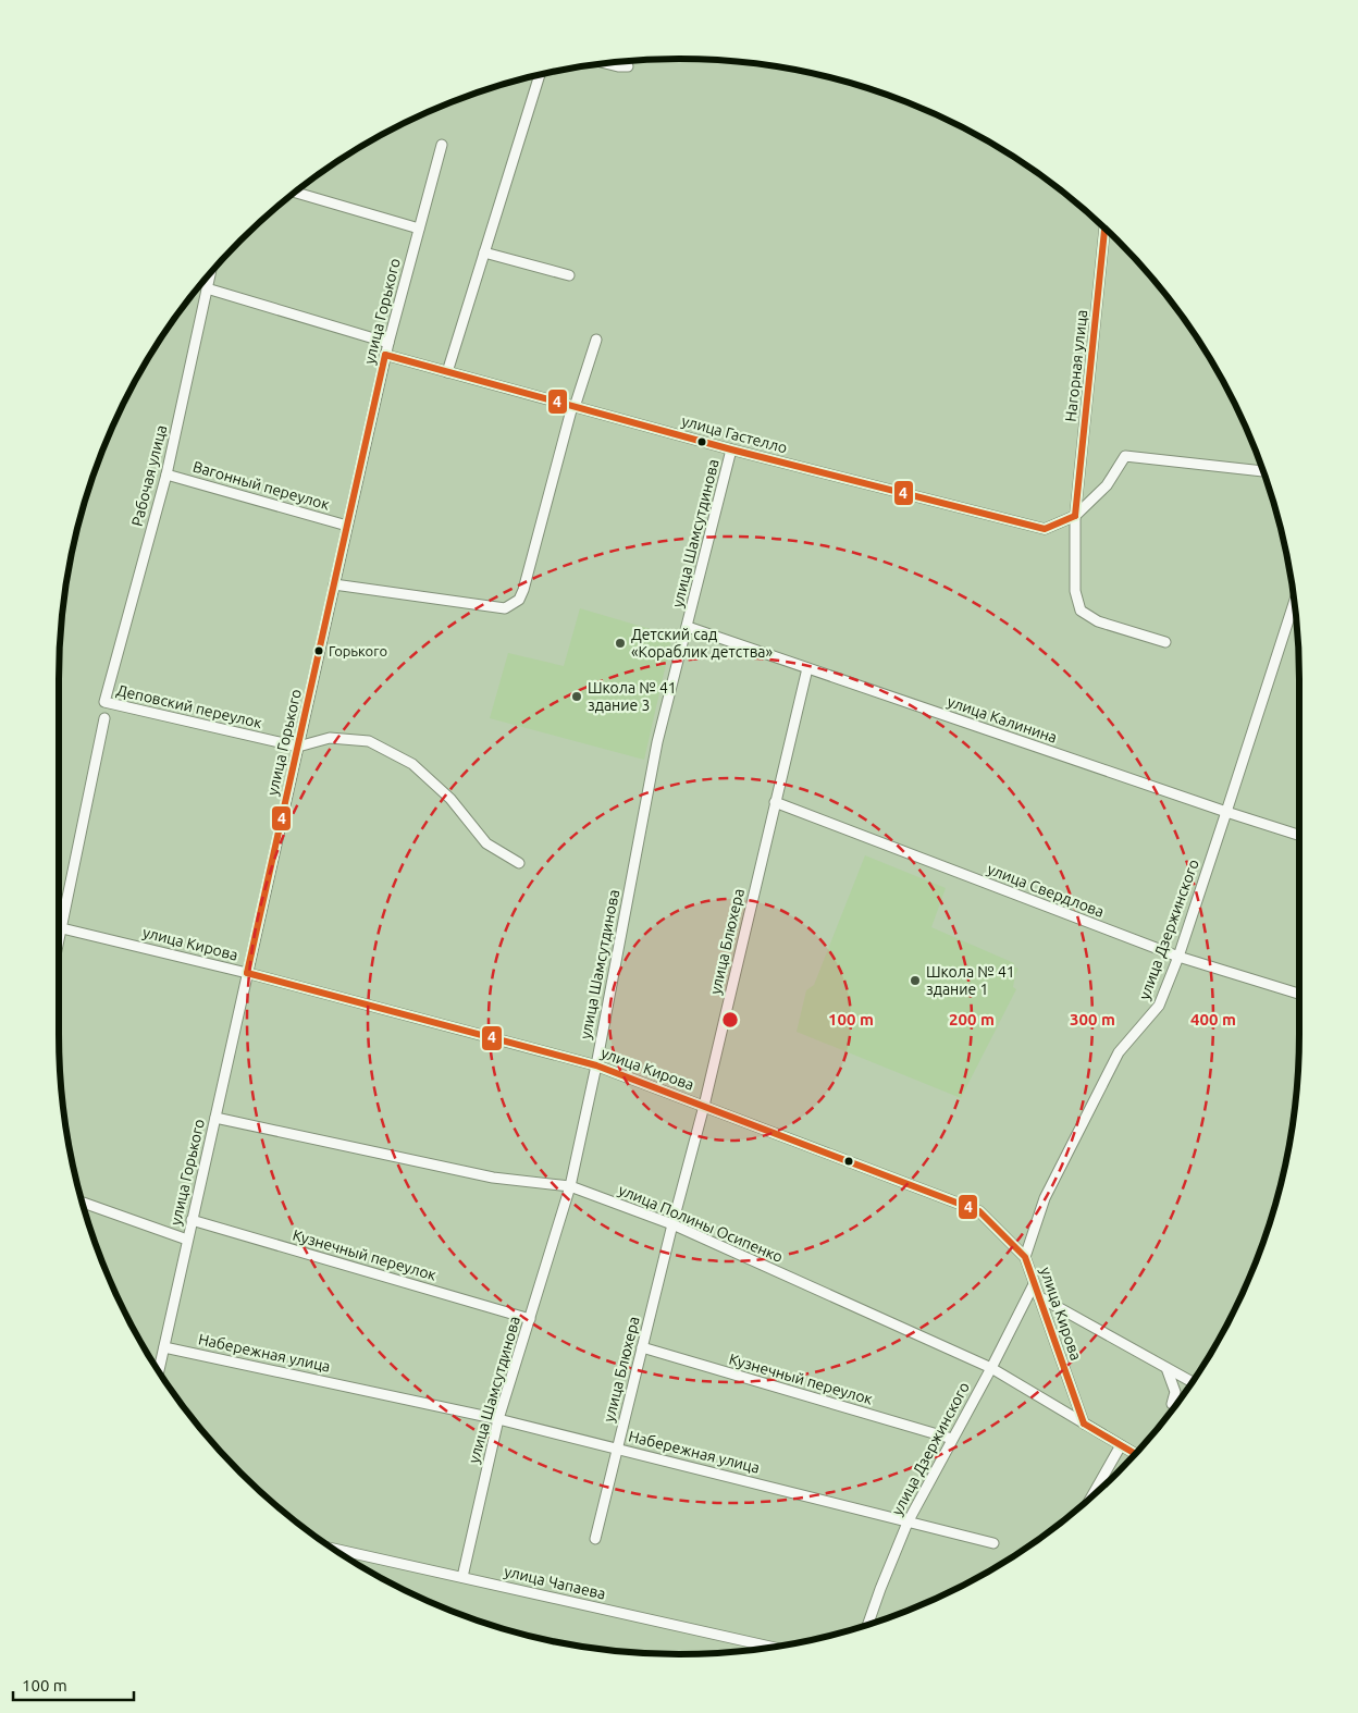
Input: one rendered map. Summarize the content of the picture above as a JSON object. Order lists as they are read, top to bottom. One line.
{"streets":{"street":["улица Горького","Нагорная улица","улица Гастелло","Рабочая улица","Вагонный переулок","улица Шамсутдинова","Деповский переулок","улица Калинина","улица Свердлова","улица Дзержинского","улица Блюхера","улица Кирова","улица Полины Осипенко","Кузнечный переулок","Набережная улица","улица Чапаева"]},"crossings":[["улица Горького","улица Гастелло"],["улица Горького","Вагонный переулок"],["улица Горького","Деповский переулок"],["улица Горького","улица Кирова"],["улица Горького","улица Полины Осипенко"],["улица Горького","Кузнечный переулок"],["улица Горького","Набережная улица"],["Нагорная улица","улица Гастелло"],["улица Гастелло","улица Шамсутдинова"],["Рабочая улица","Вагонный переулок"],["Рабочая улица","Деповский переулок"],["улица Шамсутдинова","улица Калинина"],["улица Шамсутдинова","улица Кирова"],["улица Шамсутдинова","улица Полины Осипенко"],["улица Шамсутдинова","Кузнечный переулок"],["улица Шамсутдинова","Набережная улица"],["улица Шамсутдинова","улица Чапаева"],["улица Калинина","улица Дзержинского"],["улица Калинина","улица Блюхера"],["улица Свердлова","улица Дзержинского"],["улица Свердлова","улица Блюхера"],["улица Дзержинского","улица Кирова"],["улица Дзержинского","улица Полины Осипенко"],["улица Дзержинского","Кузнечный переулок"],["улица Дзержинского","Набережная улица"],["улица Блюхера","улица Кирова"],["улица Блюхера","улица Полины Осипенко"],["улица Блюхера","Кузнечный переулок"],["улица Блюхера","Набережная улица"],["улица Кирова","улица Полины Осипенко"]],"places":["Детский сад «Кораблик детства»","Горького","Школа № 41 здание 3","Школа № 41 здание 1"],"lines":["transit line 4"],"scale_bar":"100 m","rings":["100 m","200 m","300 m","400 m"]}
